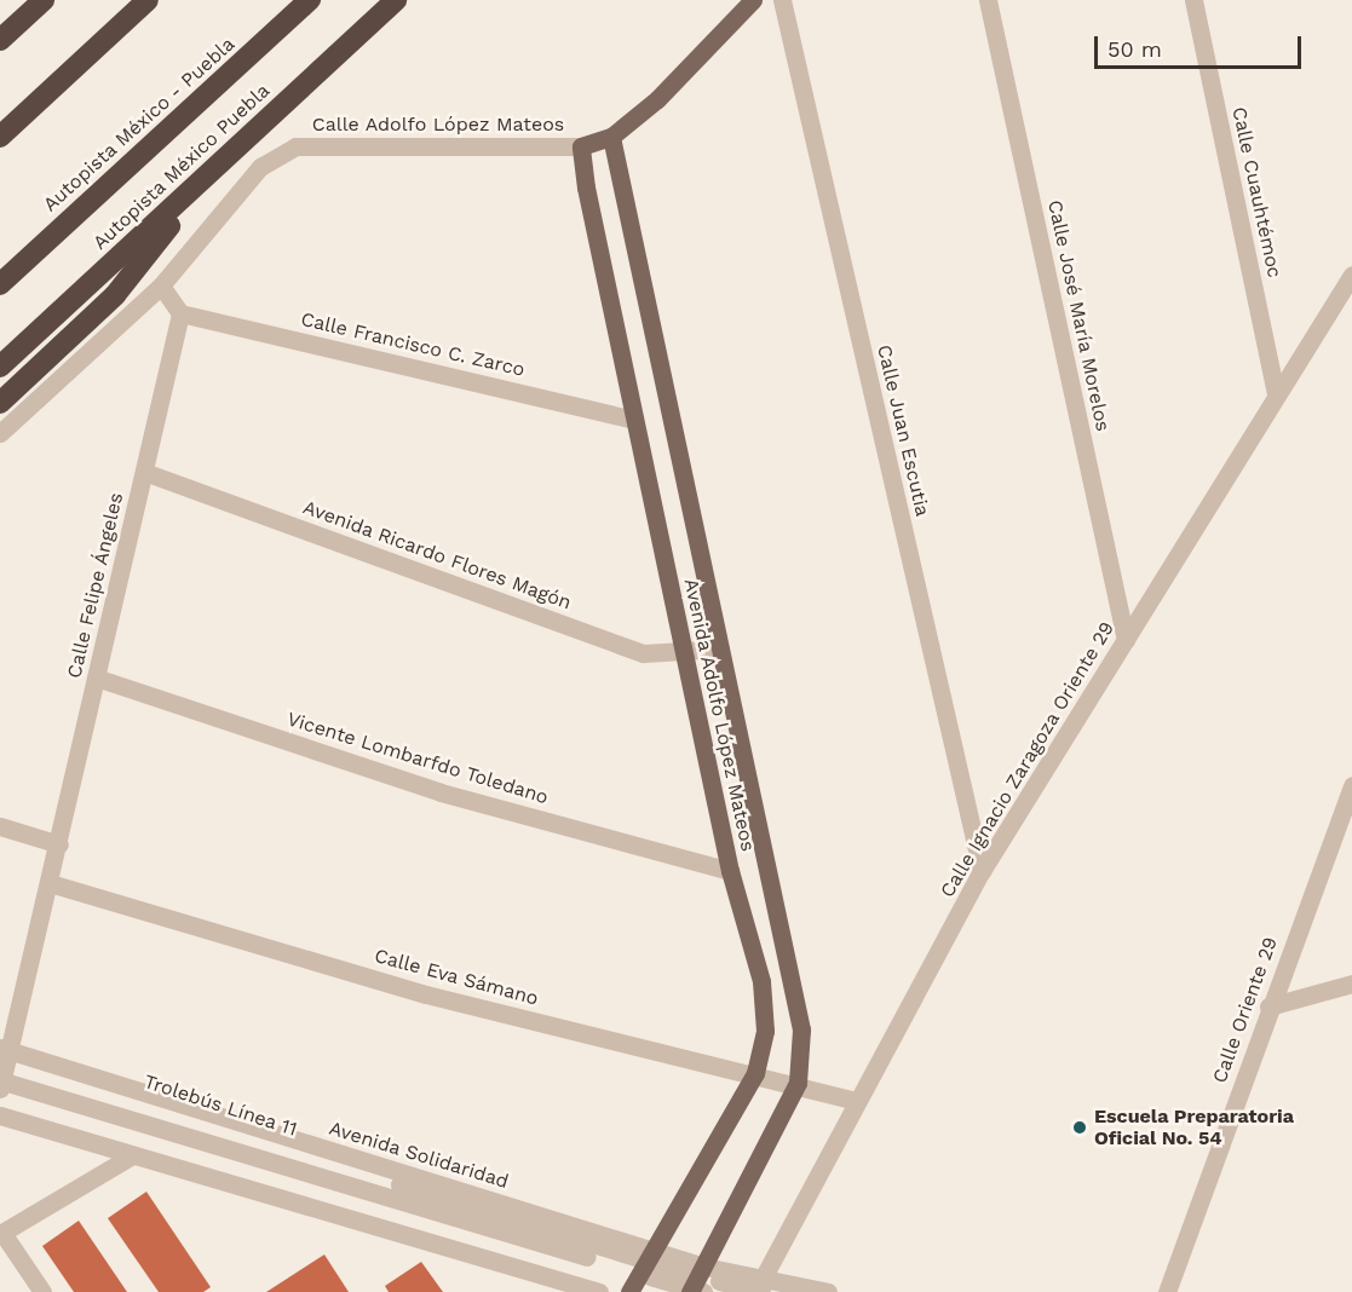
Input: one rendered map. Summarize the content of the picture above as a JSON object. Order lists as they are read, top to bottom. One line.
{"streets":{"highway":["Autopista México - Puebla","Autopista México Puebla"],"main road":["Avenida Adolfo López Mateos"],"street":["Calle Adolfo López Mateos","Calle Cuauhtémoc","Calle José María Morelos","Calle Francisco C. Zarco","Calle Juan Escutia","Avenida Ricardo Flores Magón","Calle Felipe Ángeles","Vicente Lombarfdo Toledano","Calle Ignacio Zaragoza Oriente 29","Calle Eva Sámano","Calle Oriente 29","Trolebús Línea 11"]},"crossings":[["Calle Adolfo López Mateos","Avenida Adolfo López Mateos"],["Calle Cuauhtémoc","Calle Ignacio Zaragoza Oriente 29"],["Calle José María Morelos","Calle Ignacio Zaragoza Oriente 29"],["Calle Francisco C. Zarco","Calle Felipe Ángeles"],["Calle Francisco C. Zarco","Avenida Adolfo López Mateos"],["Calle Juan Escutia","Calle Ignacio Zaragoza Oriente 29"],["Avenida Ricardo Flores Magón","Calle Felipe Ángeles"],["Avenida Ricardo Flores Magón","Avenida Adolfo López Mateos"],["Calle Felipe Ángeles","Vicente Lombarfdo Toledano"],["Calle Felipe Ángeles","Calle Eva Sámano"],["Calle Felipe Ángeles","Trolebús Línea 11"],["Avenida Adolfo López Mateos","Vicente Lombarfdo Toledano"],["Avenida Adolfo López Mateos","Calle Eva Sámano"],["Avenida Adolfo López Mateos","Trolebús Línea 11"],["Calle Ignacio Zaragoza Oriente 29","Calle Eva Sámano"],["Calle Ignacio Zaragoza Oriente 29","Trolebús Línea 11"]],"places":["Escuela Preparatoria Oficial No. 54"],"scale_bar":"50 m"}
